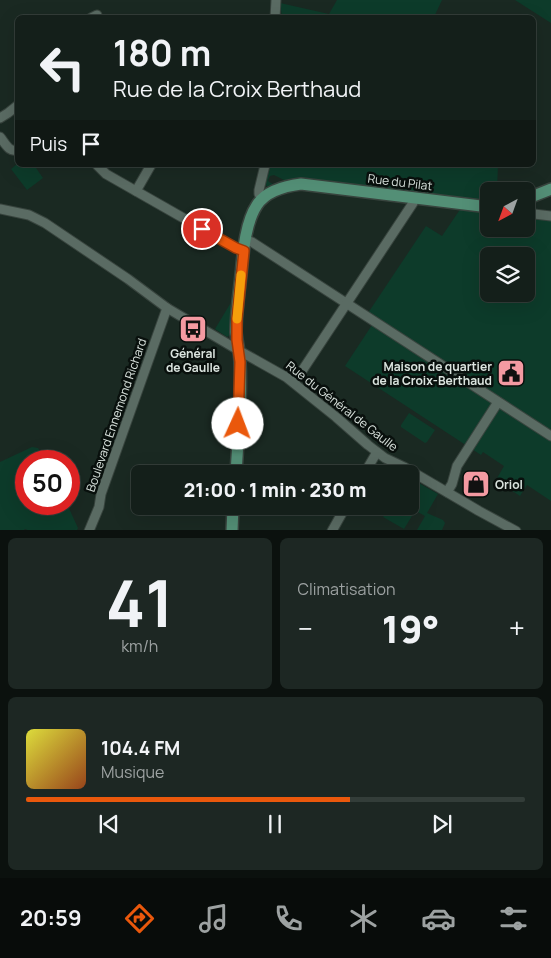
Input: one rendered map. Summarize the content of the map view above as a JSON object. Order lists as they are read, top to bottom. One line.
{"streets":{"main road":["Rue du Pilat"],"street":["Rue du Général de Gaulle","Boulevard Ennemond Richard"]},"crossings":[["Rue du Général de Gaulle","Boulevard Ennemond Richard"]],"places":{"bus stop":["Général de Gaulle"],"public building":["Maison de quartier de la Croix-Berthaud"],"shop":["Oriol"]},"north":"bottom left","page":{"turn":["180 m","Rue de la Croix Berthaud"],"then":"Puis","limit":"50","trip":"21:00 · 1 min · 230 m","tile":[["41","km/h"],"Climatisation"],"heat":["−","19°","+"],"song":["104.4 FM","Musique"],"tabs":"20:59"}}
